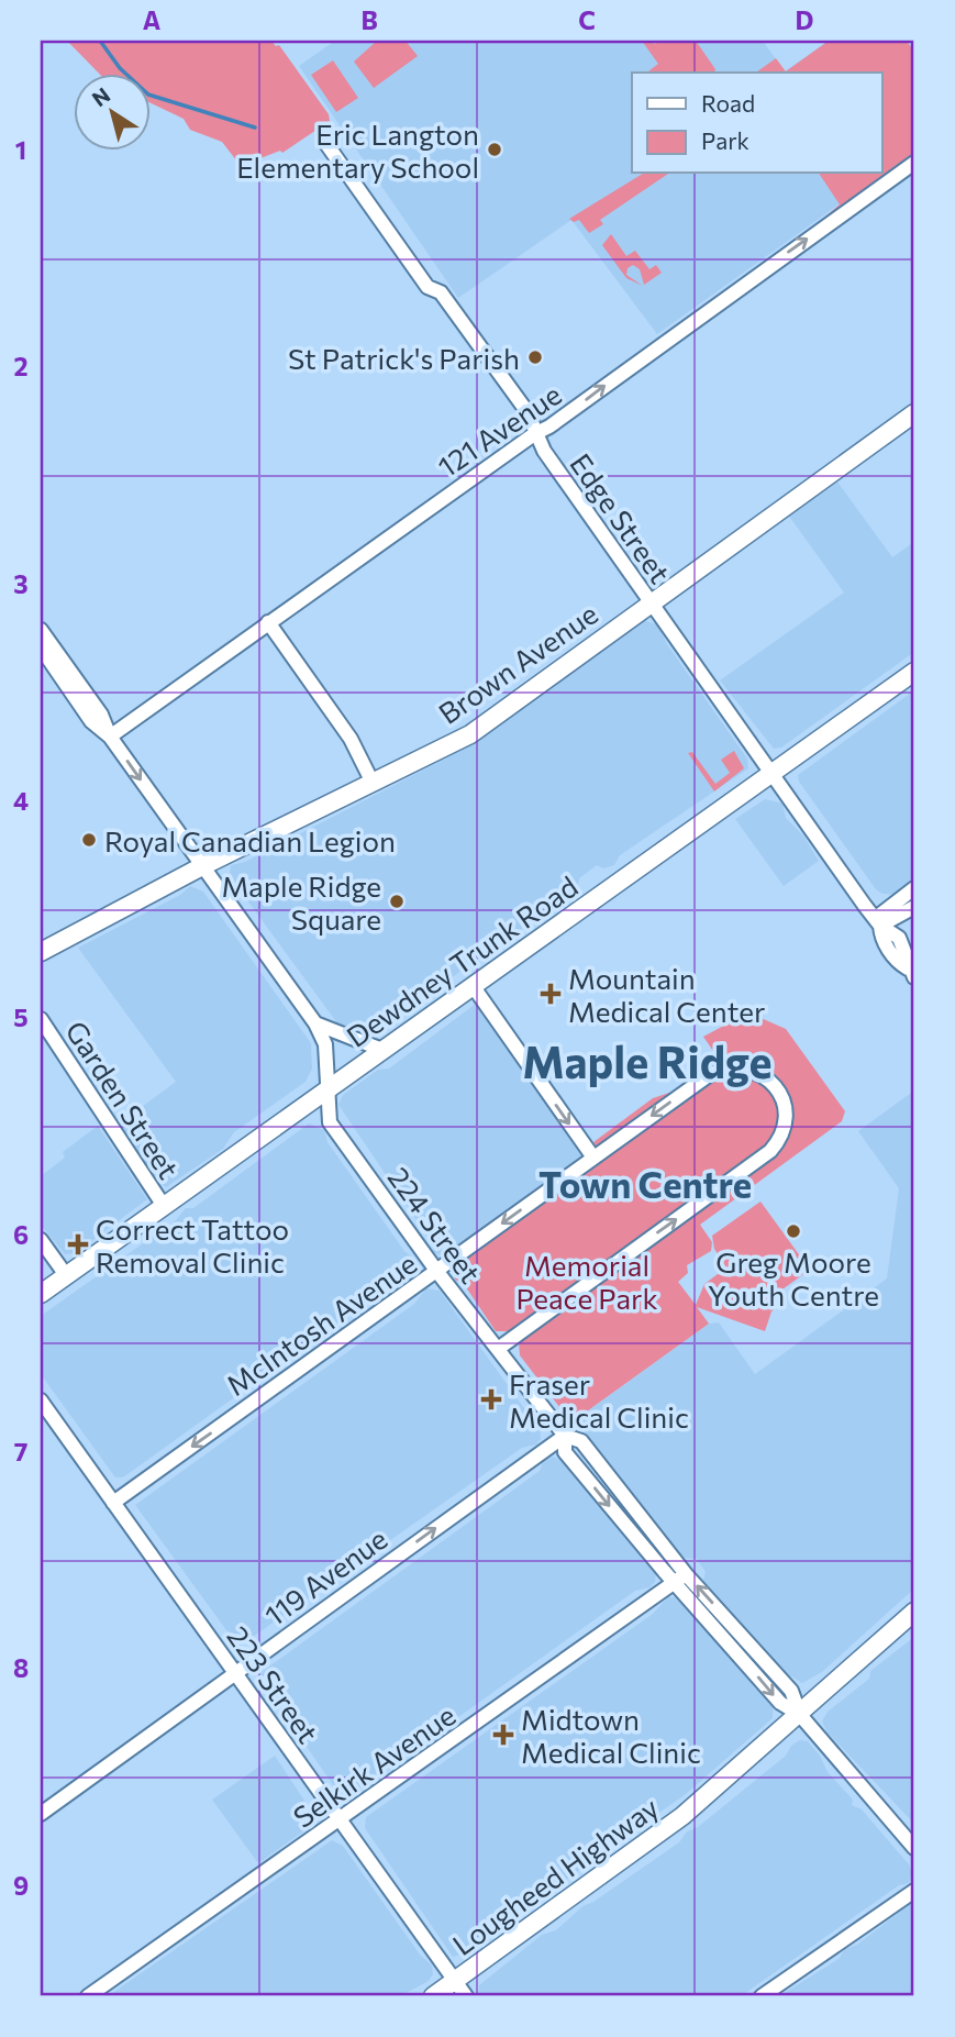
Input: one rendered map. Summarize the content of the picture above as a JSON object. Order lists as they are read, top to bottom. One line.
{"streets":{"main road":["Brown Avenue","Dewdney Trunk Road","Lougheed Highway"],"street":["121 Avenue","Edge Street","Garden Street","224 Street","McIntosh Avenue","119 Avenue","223 Street","Selkirk Avenue"]},"crossings":[["121 Avenue","Edge Street"],["121 Avenue","224 Street"],["Edge Street","Brown Avenue"],["Edge Street","Dewdney Trunk Road"],["Brown Avenue","224 Street"],["Dewdney Trunk Road","Garden Street"],["Dewdney Trunk Road","224 Street"],["224 Street","McIntosh Avenue"],["224 Street","119 Avenue"],["224 Street","Selkirk Avenue"],["224 Street","Lougheed Highway"],["McIntosh Avenue","223 Street"],["119 Avenue","223 Street"],["223 Street","Selkirk Avenue"],["223 Street","Lougheed Highway"]],"one_way":["121 Avenue","119 Avenue"],"districts":["Maple Ridge","Town Centre"],"parks":["Memorial Peace Park"],"places":{"other":["Eric Langton Elementary School","St Patrick's Parish","Royal Canadian Legion","Maple Ridge Square","Greg Moore Youth Centre"],"health":["Mountain Medical Center","Correct Tattoo Removal Clinic","Fraser Medical Clinic","Midtown Medical Clinic"]},"legend":["Road","Park"],"north":"top left","grid":{"columns":["A","B","C","D"],"rows":["1","2","3","4","5","6","7","8","9"]}}
